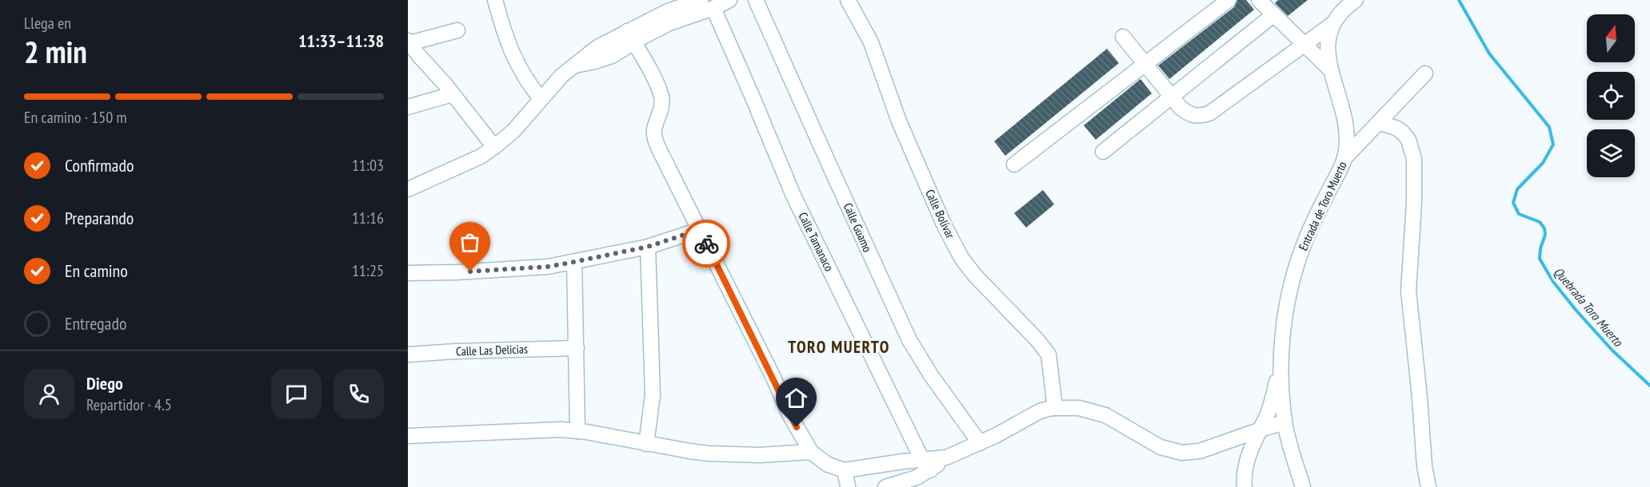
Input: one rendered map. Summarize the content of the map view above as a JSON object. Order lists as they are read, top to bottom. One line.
{"streets":{"street":["Entrada de Toro Muerto","Calle Bolívar","Calle Guamo","Calle Tamanaco","Calle Las Delicias"]},"districts":["TORO MUERTO"],"water":["Quebrada Toro Muerto"],"north":"top","page":{"heading":["2 min","Llega en","11:33–11:38"],"panel":["Diego","Repartidor · 4.5"],"bar":"En camino · 150 m","list":[["Confirmado","11:03"],["Preparando","11:16"],["En camino","11:25"],"Entregado"]}}
